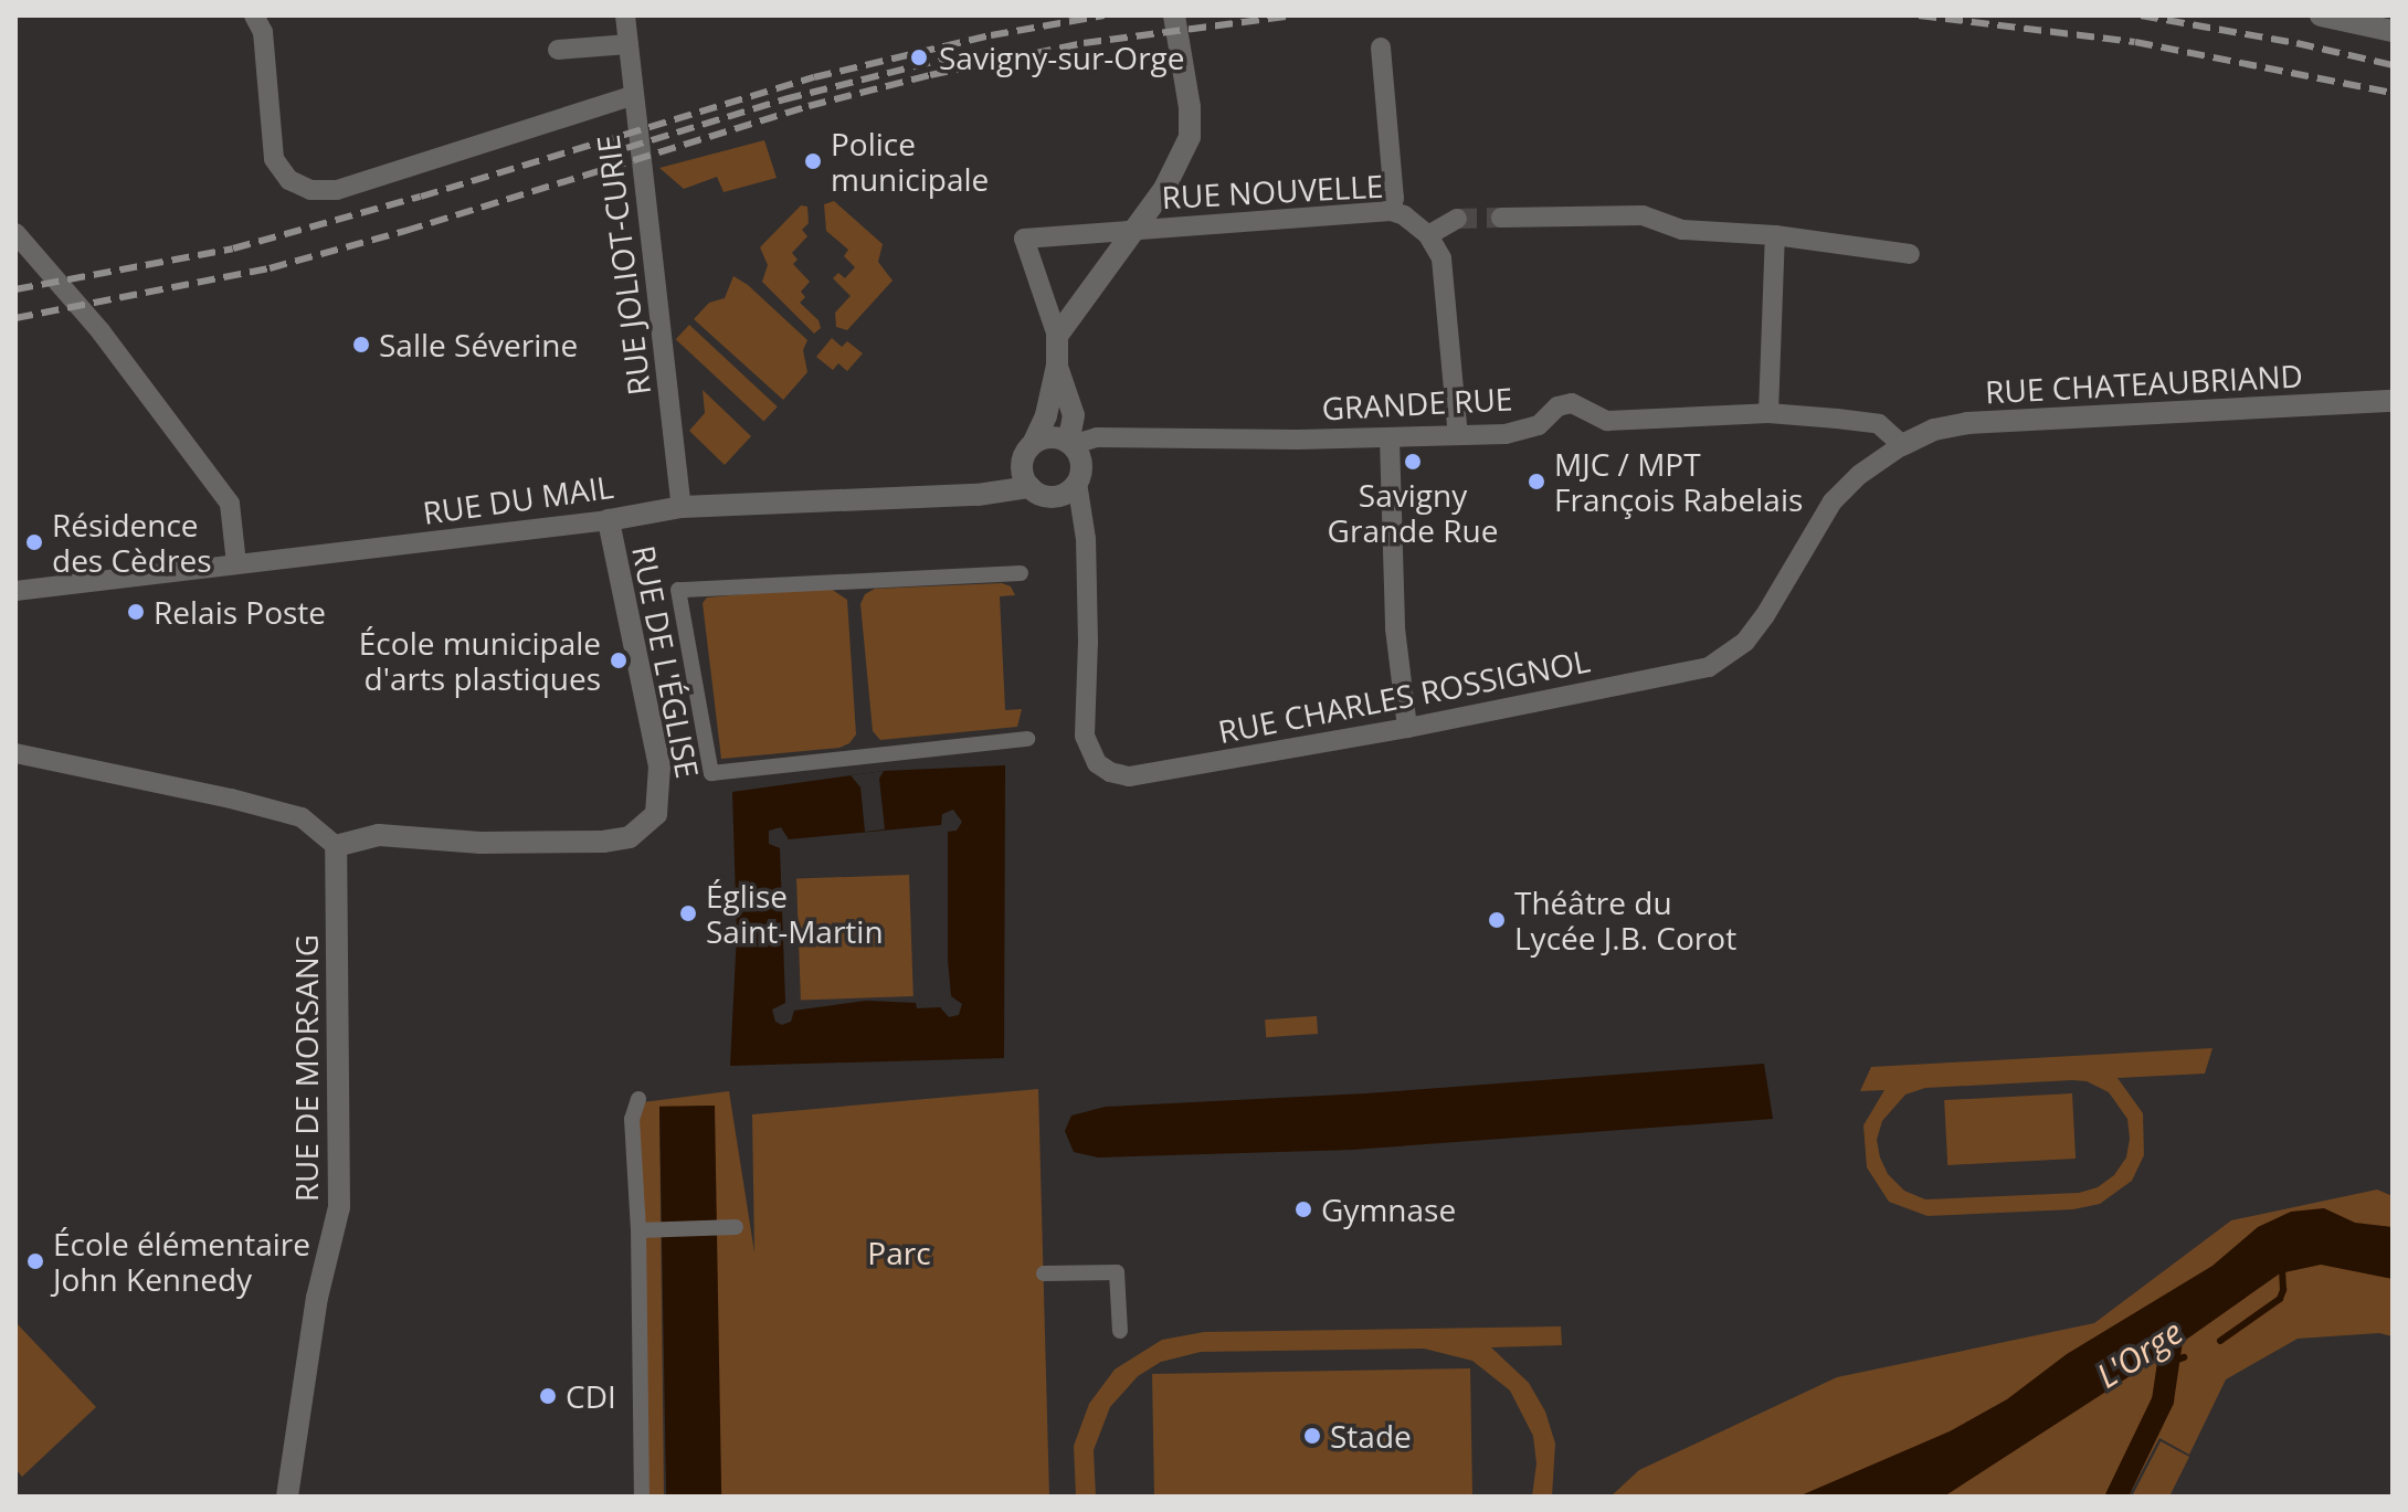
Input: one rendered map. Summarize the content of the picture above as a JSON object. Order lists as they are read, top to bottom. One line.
{"streets":{"street":["RUE NOUVELLE","RUE JOLIOT-CURIE","RUE CHATEAUBRIAND","GRANDE RUE","RUE DU MAIL","RUE DE L'ÉGLISE","RUE CHARLES ROSSIGNOL","RUE DE MORSANG"]},"crossings":[["RUE NOUVELLE","RUE CHARLES ROSSIGNOL"],["RUE JOLIOT-CURIE","RUE DU MAIL"],["RUE CHATEAUBRIAND","GRANDE RUE"],["RUE CHATEAUBRIAND","RUE CHARLES ROSSIGNOL"],["GRANDE RUE","RUE DU MAIL"],["GRANDE RUE","RUE CHARLES ROSSIGNOL"],["RUE DU MAIL","RUE DE L'ÉGLISE"],["RUE DU MAIL","RUE CHARLES ROSSIGNOL"],["RUE DE L'ÉGLISE","RUE DE MORSANG"]],"water":["L'Orge"],"parks":["Parc"],"places":["Savigny-sur-Orge","Police municipale","Salle Séverine","Savigny Grande Rue","MJC / MPT François Rabelais","Résidence des Cèdres","Relais Poste","École municipale d'arts plastiques","Église Saint-Martin","Théâtre du Lycée J.B. Corot","Gymnase","École élémentaire John Kennedy","CDI","Stade"]}
